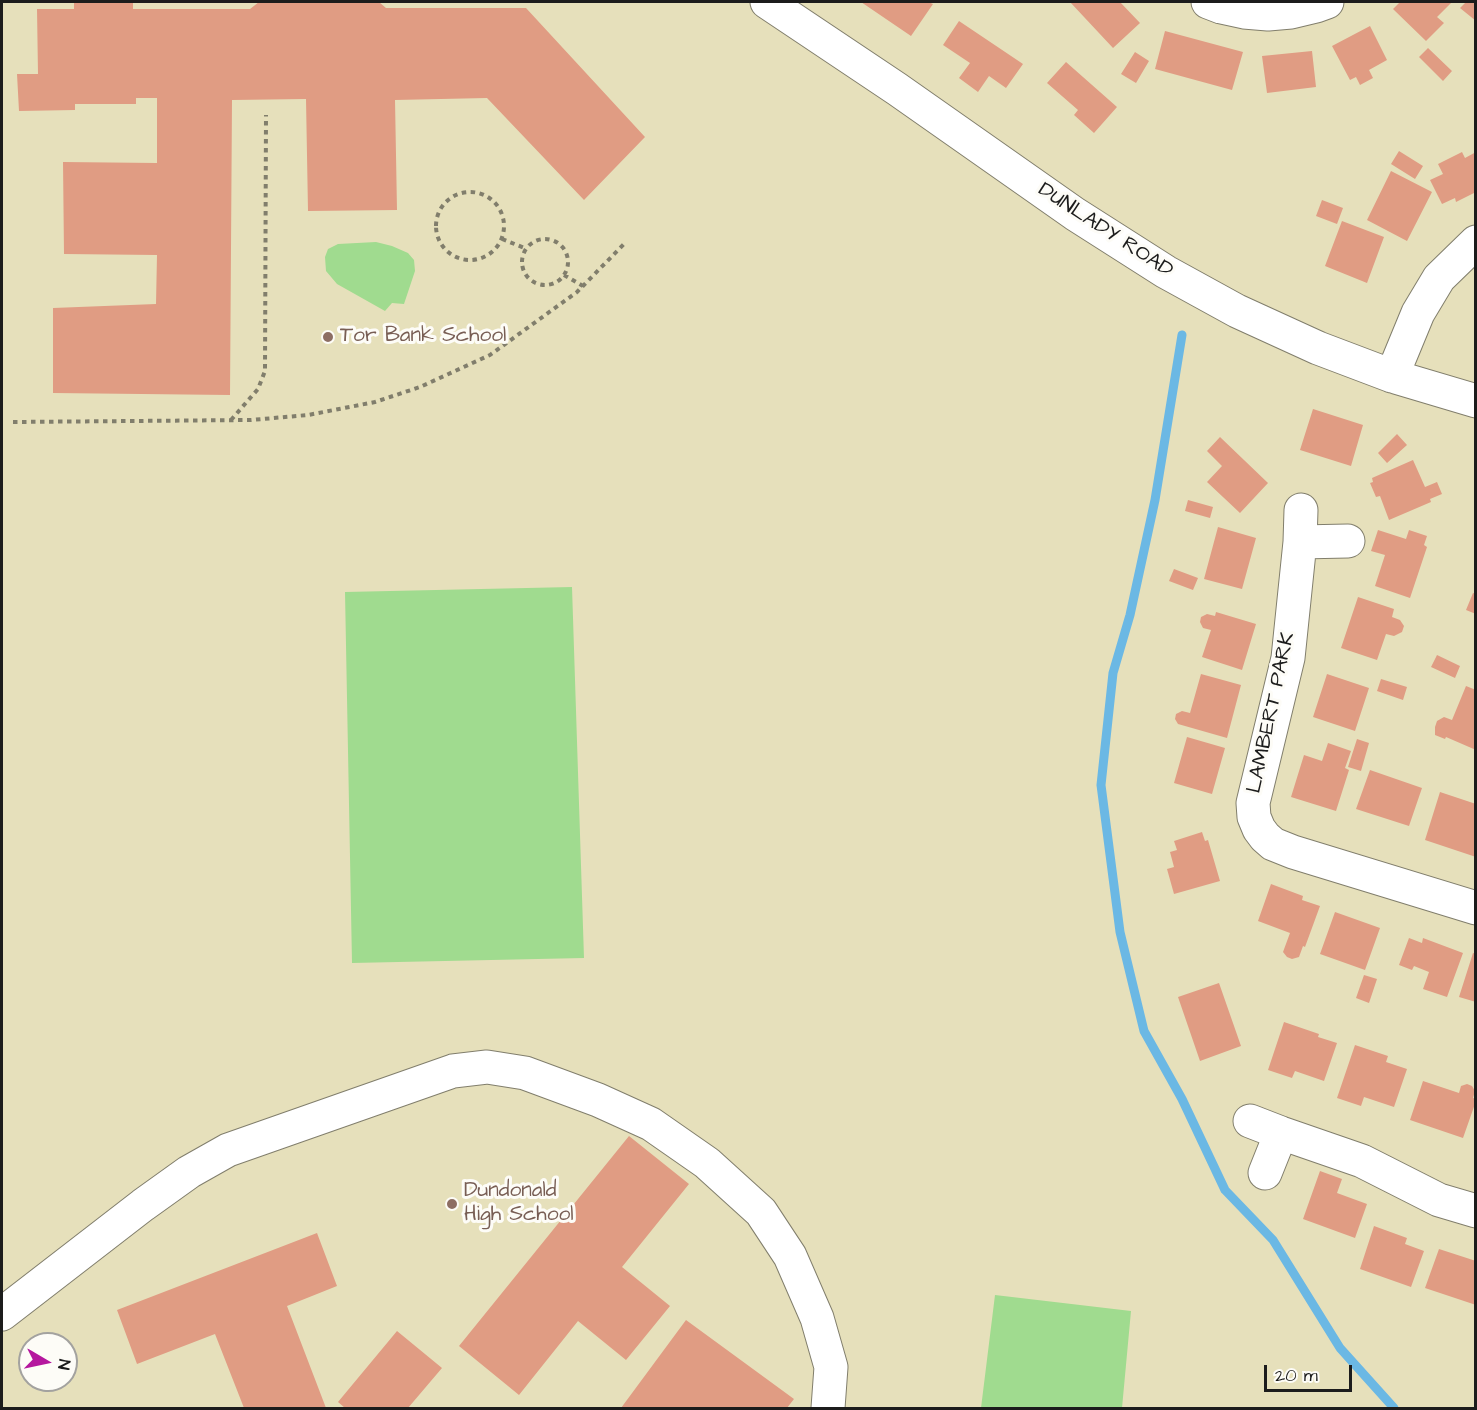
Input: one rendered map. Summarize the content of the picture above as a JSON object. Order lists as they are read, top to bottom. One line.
{"streets":{"street":["DUNLADY ROAD","LAMBERT PARK"]},"places":["Tor Bank School","Dundonald High School"],"scale_bar":"20 m","north":"right"}
